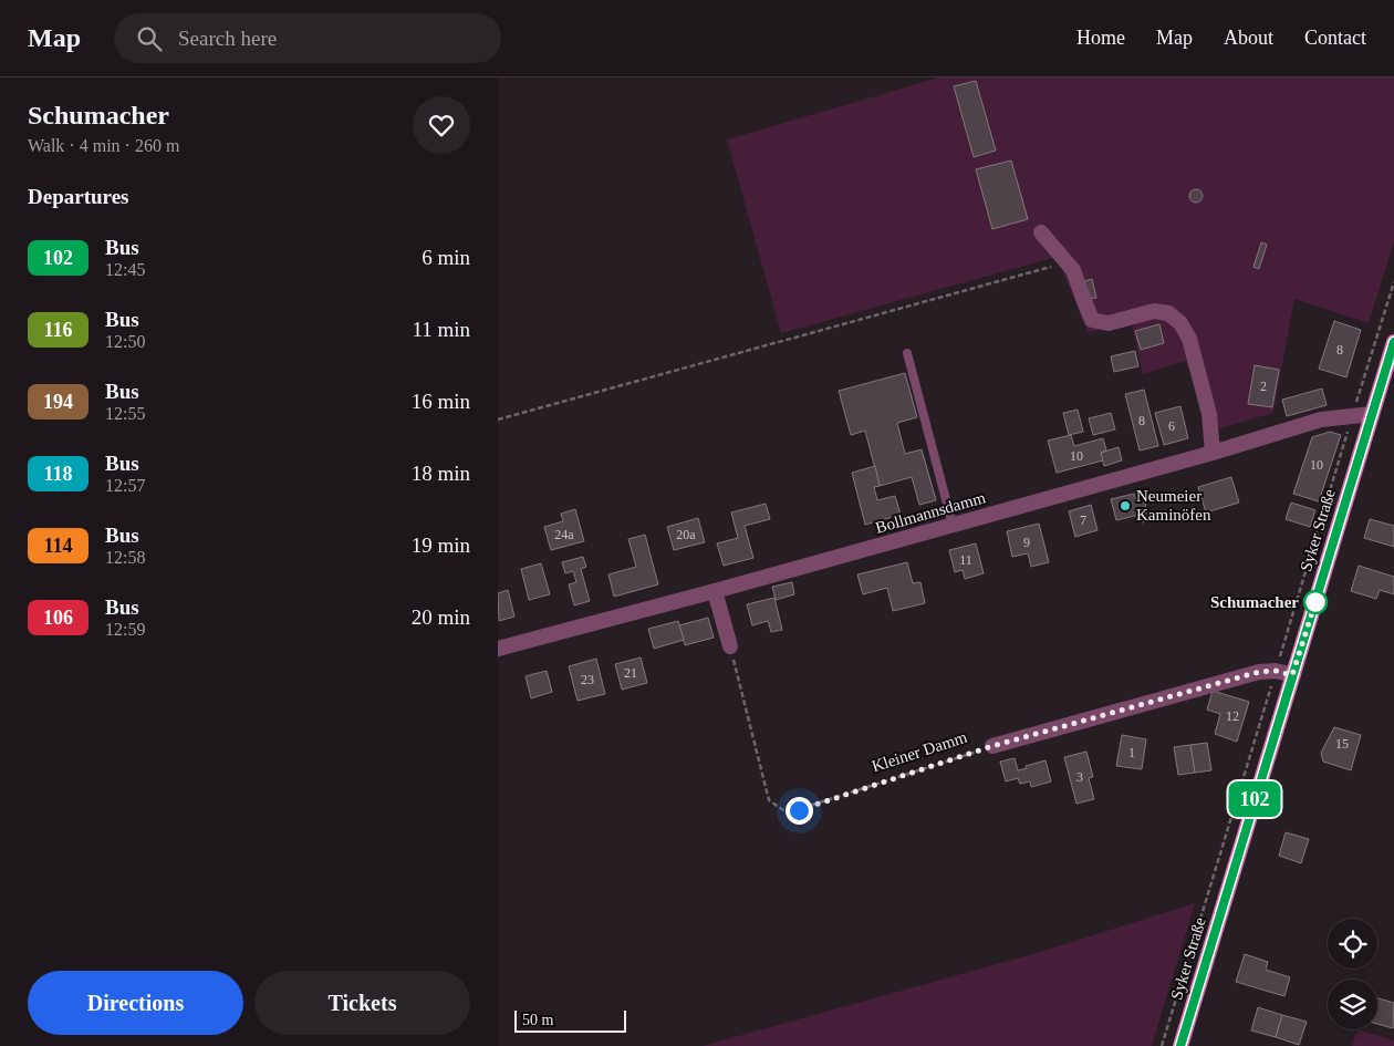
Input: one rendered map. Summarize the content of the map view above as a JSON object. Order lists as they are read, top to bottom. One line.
{"streets":{"main road":["Syker Straße"],"street":["Bollmannsdamm","Kleiner Damm"]},"crossings":[["Bollmannsdamm","Syker Straße"],["Syker Straße","Kleiner Damm"]],"places":["Neumeier Kaminöfen","Schumacher"],"lines":["bus line 102"],"house_numbers":["8","2","8","6","10","10","7","24a","20a","9","11","21","23","12","15","1","3"],"scale_bar":"50 m","page":{"header":"Map","search":"Search here","nav":["Home","Map","About","Contact"],"heading":[["Schumacher","Walk · 4 min · 260 m"],"Departures"],"on_map":"102","list":[{"mark":"102","name":"Bus","note":"12:45","value":"6 min"},{"mark":"116","name":"Bus","note":"12:50","value":"11 min"},{"mark":"194","name":"Bus","note":"12:55","value":"16 min"},{"mark":"118","name":"Bus","note":"12:57","value":"18 min"},{"mark":"114","name":"Bus","note":"12:58","value":"19 min"},{"mark":"106","name":"Bus","note":"12:59","value":"20 min"}],"buttons":["Directions","Tickets"],"scale":"50 m"}}
